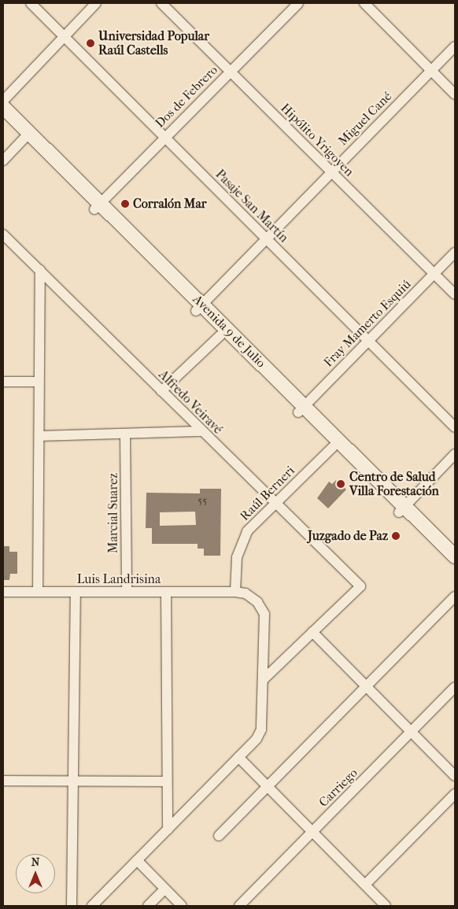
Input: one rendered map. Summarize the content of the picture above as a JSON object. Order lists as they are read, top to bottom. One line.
{"streets":{"main road":["Avenida 9 de Julio"],"street":["Dos de Febrero","Miguel Cané","Hipólito Yrigoyen","Pasaje San Martín","Fray Mamerto Esquiú","Alfredo Veiravé","Raúl Berneri","Marcial Suarez","Luis Landrisina","Carriego"]},"crossings":[["Dos de Febrero","Hipólito Yrigoyen"],["Dos de Febrero","Pasaje San Martín"],["Dos de Febrero","Avenida 9 de Julio"],["Miguel Cané","Hipólito Yrigoyen"],["Miguel Cané","Pasaje San Martín"],["Miguel Cané","Avenida 9 de Julio"],["Hipólito Yrigoyen","Fray Mamerto Esquiú"],["Pasaje San Martín","Fray Mamerto Esquiú"],["Fray Mamerto Esquiú","Avenida 9 de Julio"],["Avenida 9 de Julio","Raúl Berneri"],["Alfredo Veiravé","Raúl Berneri"],["Raúl Berneri","Luis Landrisina"],["Marcial Suarez","Luis Landrisina"]],"places":["Universidad Popular Raúl Castells","Corralón Mar","Centro de Salud Villa Forestación","Juzgado de Paz"],"house_numbers":["55"],"north":"top"}
